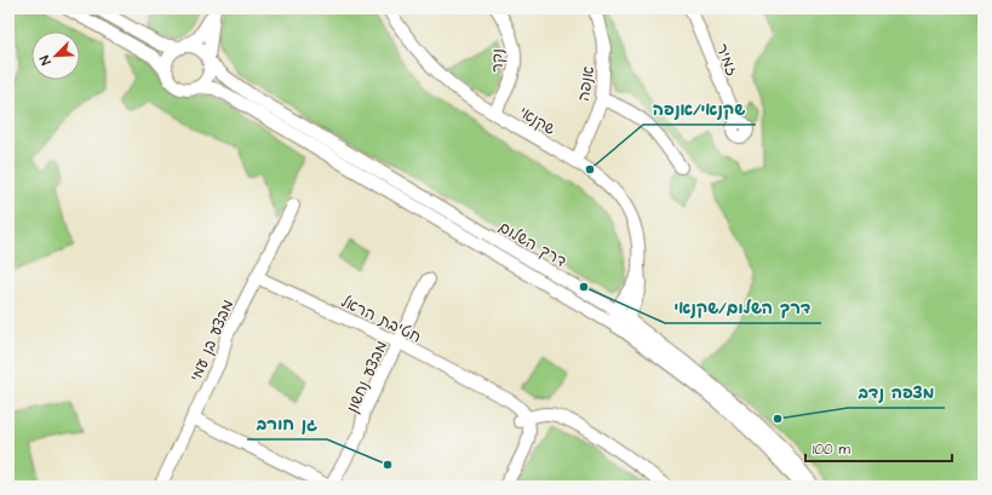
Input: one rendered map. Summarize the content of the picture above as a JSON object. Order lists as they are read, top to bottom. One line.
{"streets":{"street":["זמיר","נקר","אנפה","שקנאי","דרך השלום","חטיבת הראל","מבצע בן עמי","מבצע נחשון"]},"crossings":[["נקר","שקנאי"],["אנפה","שקנאי"],["שקנאי","דרך השלום"],["חטיבת הראל","מבצע בן עמי"],["חטיבת הראל","מבצע נחשון"]],"places":["שקנאי/אנפה","דרך השלום/שקנאי","מצפה נדב","גן חורב"],"scale_bar":"100 m","north":"bottom left"}
